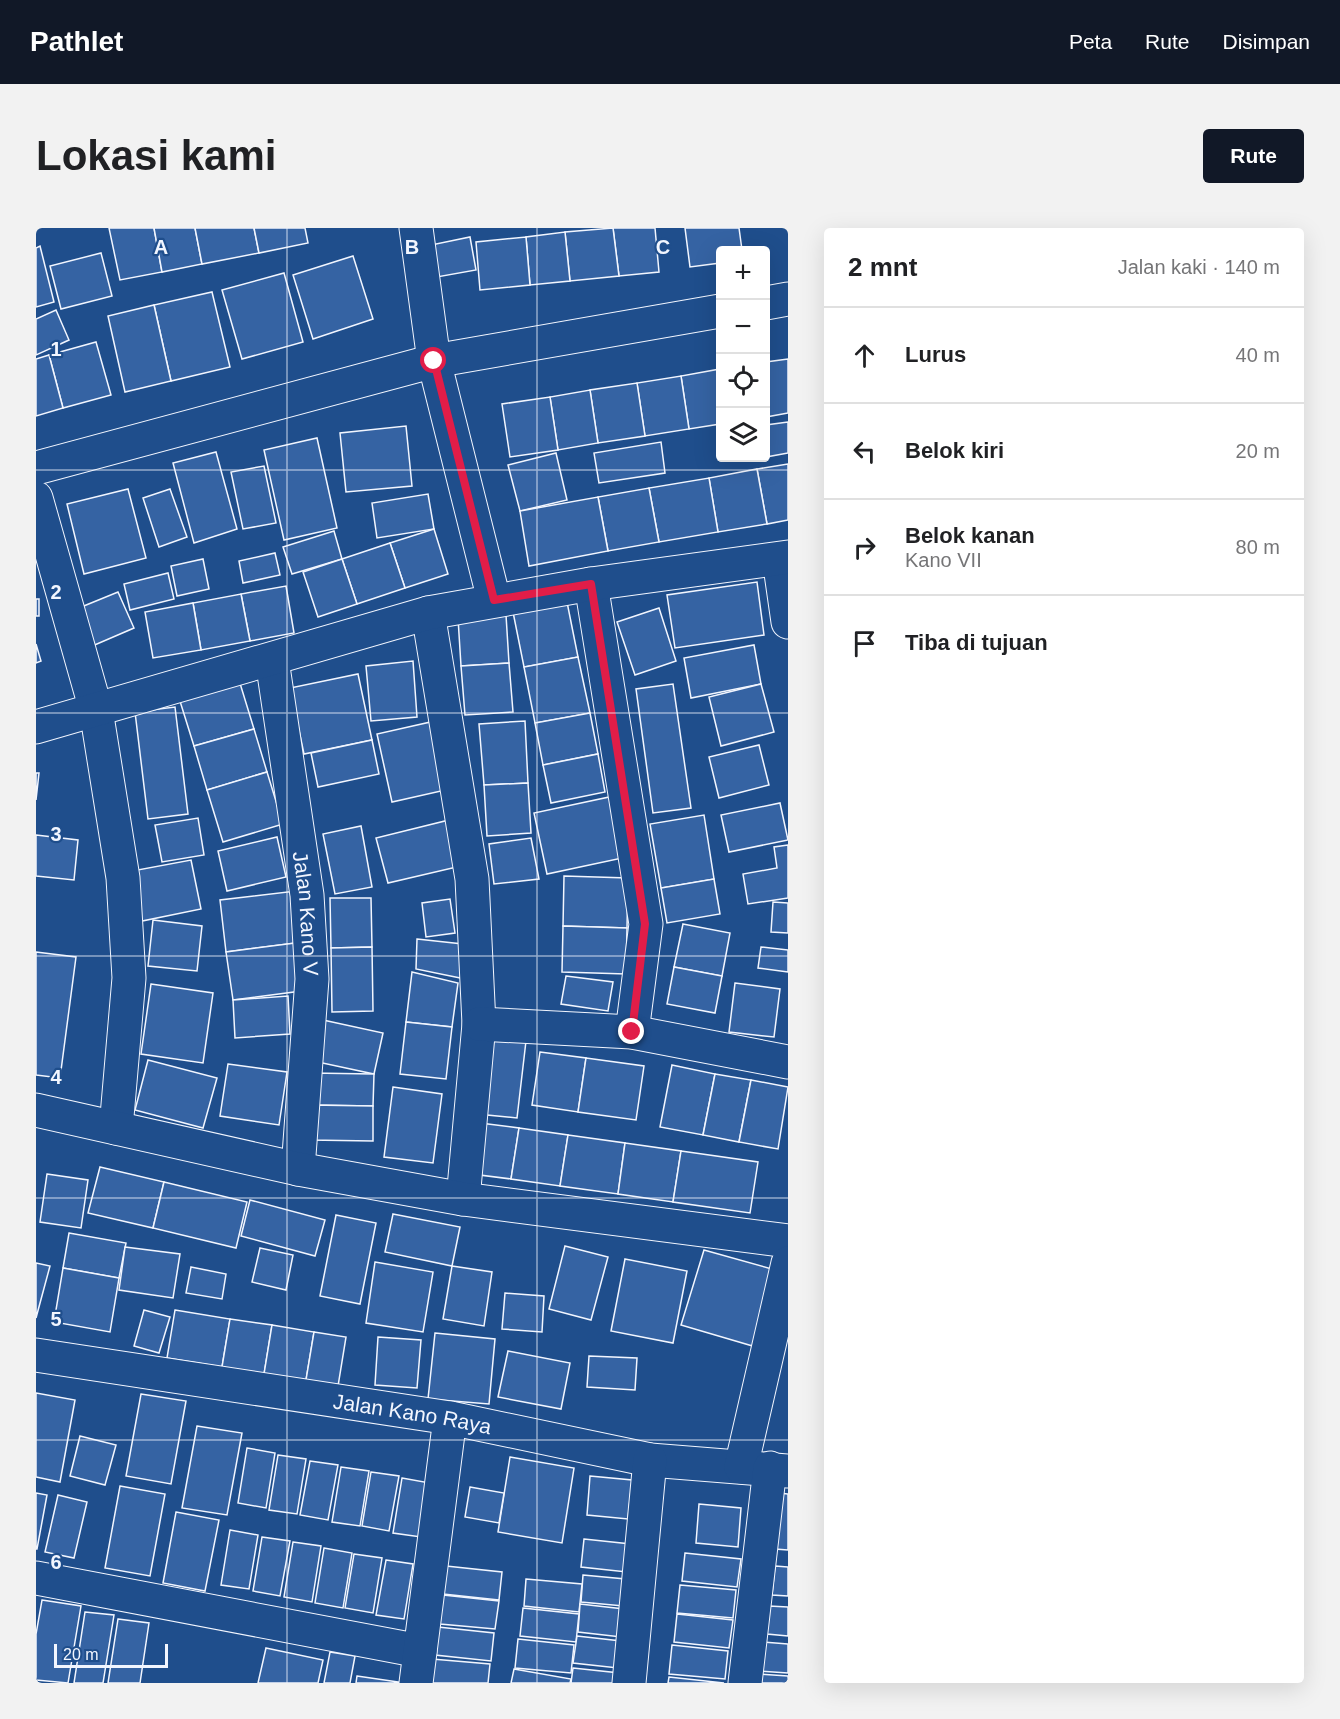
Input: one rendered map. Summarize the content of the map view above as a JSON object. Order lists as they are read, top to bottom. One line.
{"streets":{"street":["Jalan Kano V","Jalan Kano Raya"]},"scale_bar":"20 m","page":{"header":"Pathlet","nav":["Peta","Rute","Disimpan"],"buttons":"Rute","title":"Lokasi kami","heading":["2 mnt","Jalan kaki · 140 m"],"map_buttons":["+","−"],"list":[["Lurus","40 m"],["Belok kiri","20 m"],["Belok kanan","Kano VII","80 m"],"Tiba di tujuan"],"scale":"20 m"},"grid":{"columns":["A","B","C"],"rows":["1","2","3","4","5","6"]}}
